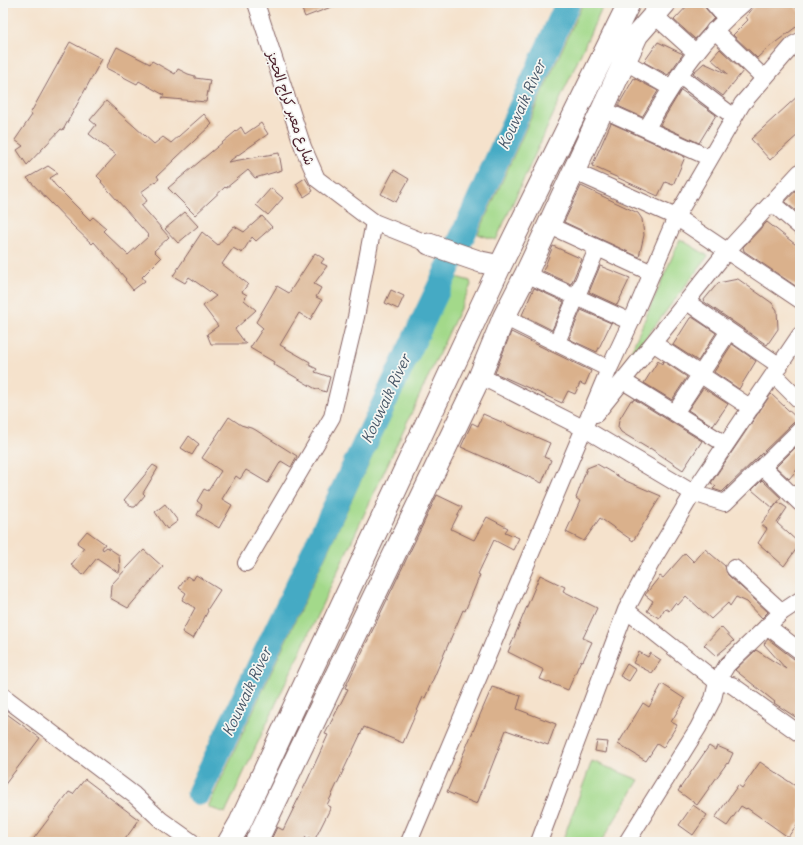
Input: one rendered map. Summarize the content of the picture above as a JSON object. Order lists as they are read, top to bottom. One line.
{"streets":{"street":["شارع معبر كراج الحجز"]},"water":["Kouwaik River"]}
